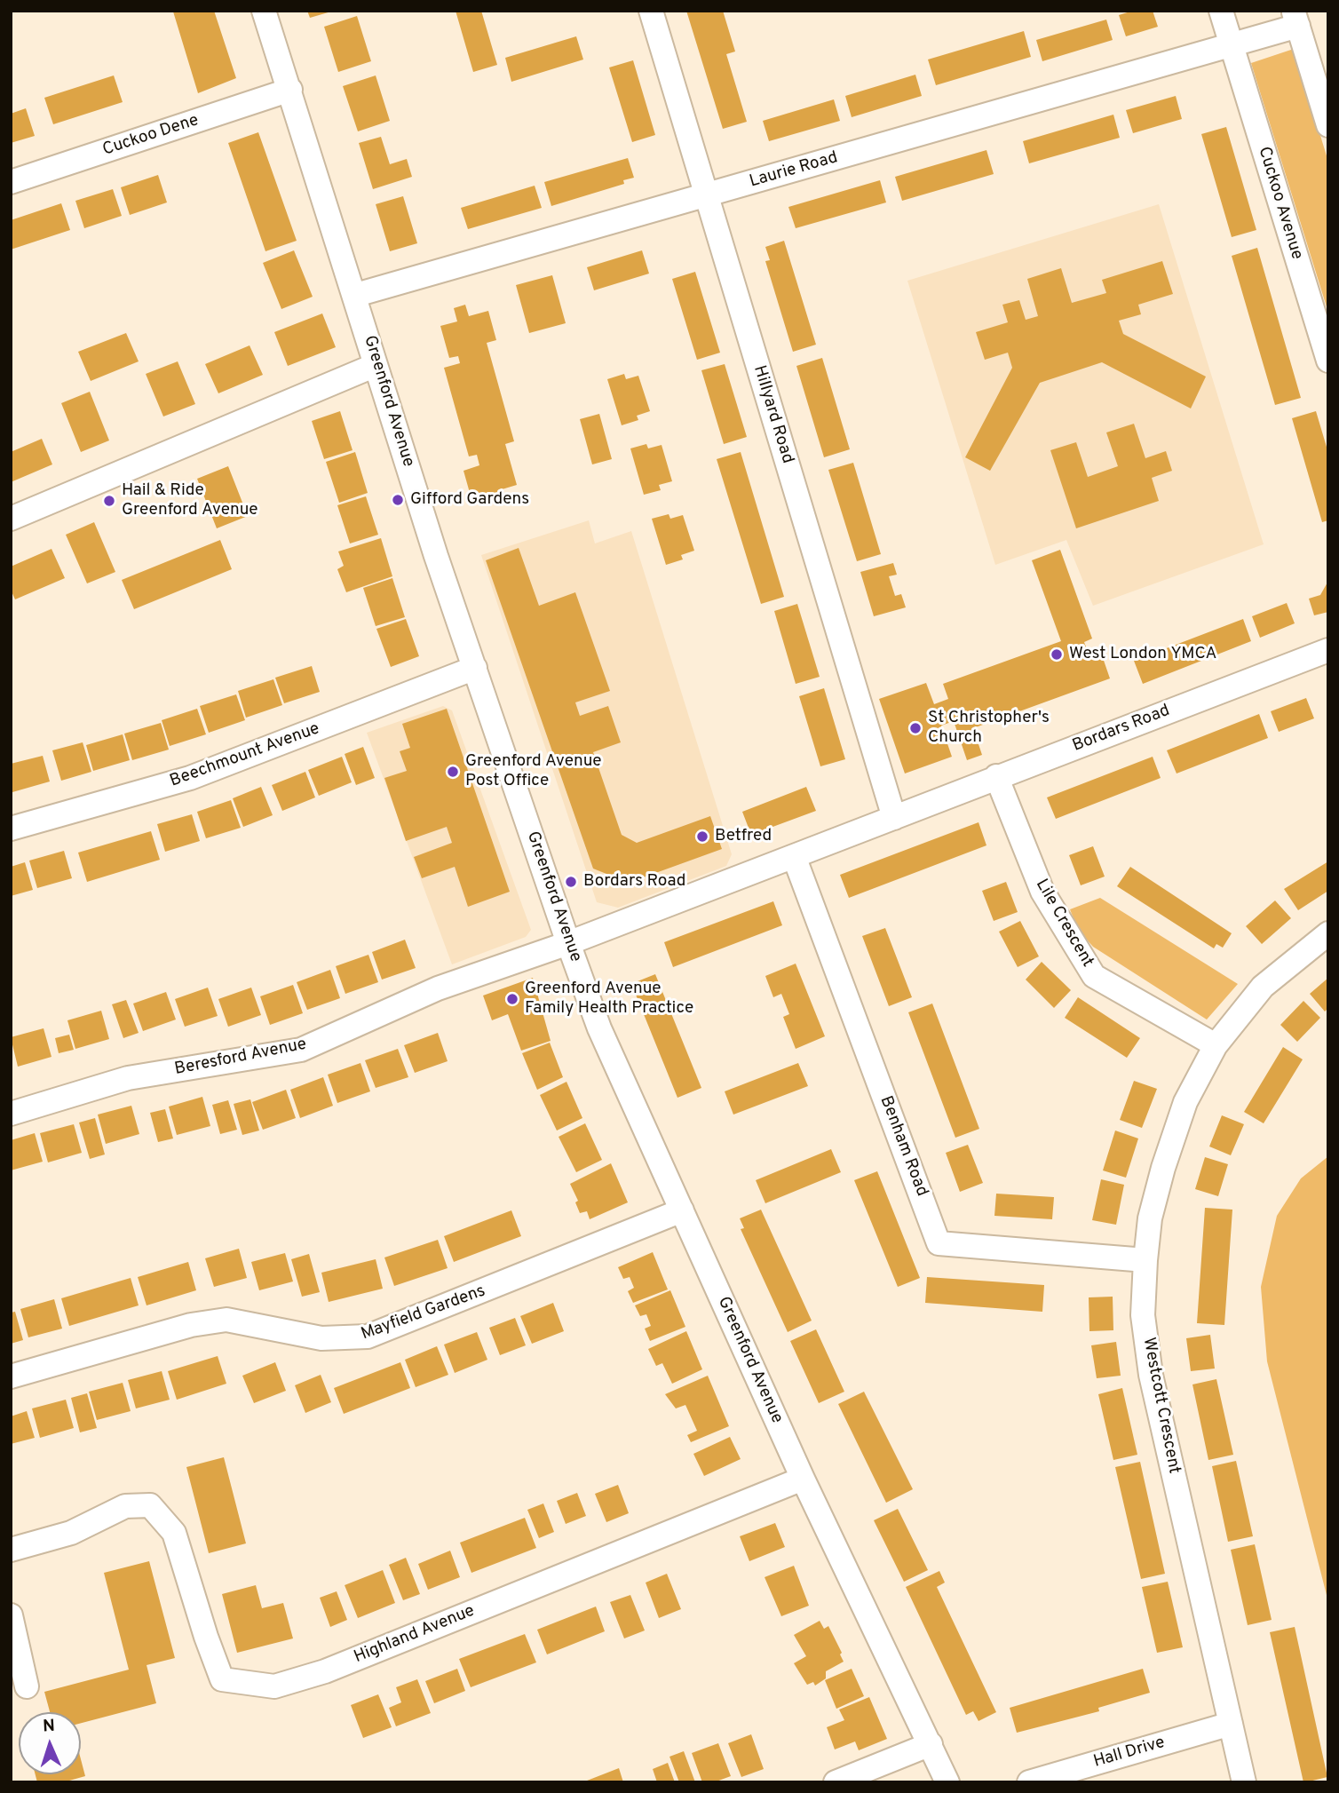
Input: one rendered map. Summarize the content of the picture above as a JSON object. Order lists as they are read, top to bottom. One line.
{"streets":{"street":["Cuckoo Dene","Laurie Road","Cuckoo Avenue","Greenford Avenue","Hillyard Road","Bordars Road","Beechmount Avenue","Lile Crescent","Beresford Avenue","Benham Road","Mayfield Gardens","Westcott Crescent","Highland Avenue","Hall Drive"]},"crossings":[["Cuckoo Dene","Greenford Avenue"],["Laurie Road","Cuckoo Avenue"],["Laurie Road","Greenford Avenue"],["Laurie Road","Hillyard Road"],["Greenford Avenue","Bordars Road"],["Greenford Avenue","Beechmount Avenue"],["Greenford Avenue","Beresford Avenue"],["Greenford Avenue","Mayfield Gardens"],["Greenford Avenue","Highland Avenue"],["Hillyard Road","Bordars Road"],["Bordars Road","Lile Crescent"],["Bordars Road","Beresford Avenue"],["Bordars Road","Benham Road"],["Lile Crescent","Westcott Crescent"],["Benham Road","Westcott Crescent"],["Westcott Crescent","Hall Drive"]],"places":["Gifford Gardens","Hail & Ride Greenford Avenue","West London YMCA","St Christopher's Church","Greenford Avenue Post Office","Betfred","Bordars Road","Greenford Avenue Family Health Practice"],"north":"top"}
